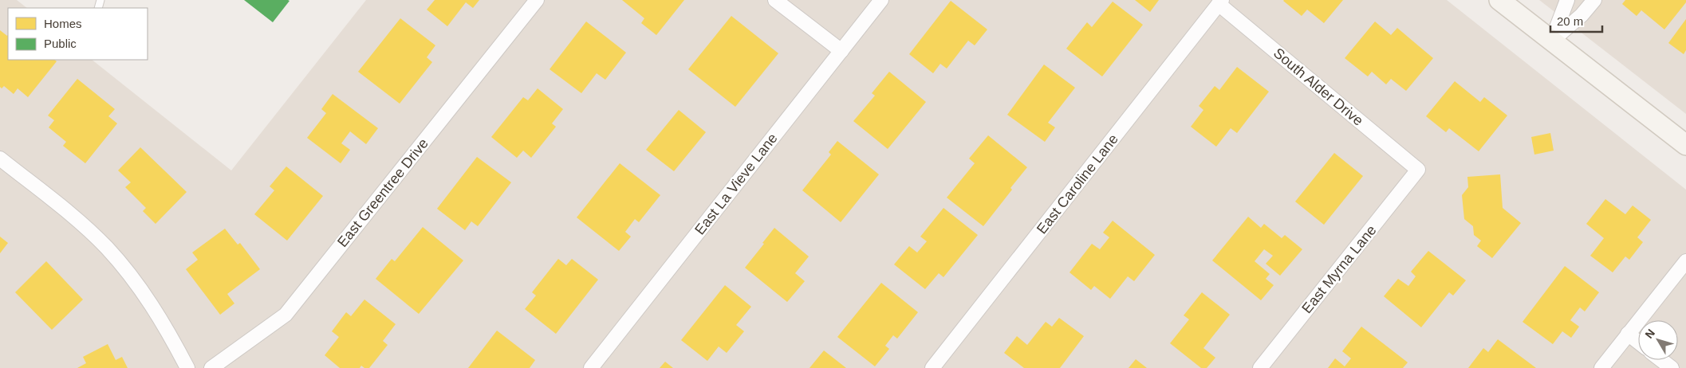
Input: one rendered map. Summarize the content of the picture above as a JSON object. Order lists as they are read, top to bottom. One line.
{"streets":{"street":["South Alder Drive","East La Vieve Lane","East Caroline Lane","East Greentree Drive","East Myrna Lane"]},"crossings":[["South Alder Drive","East Caroline Lane"],["South Alder Drive","East Myrna Lane"]],"legend":["Homes","Public"],"scale_bar":"20 m","north":"top left"}
